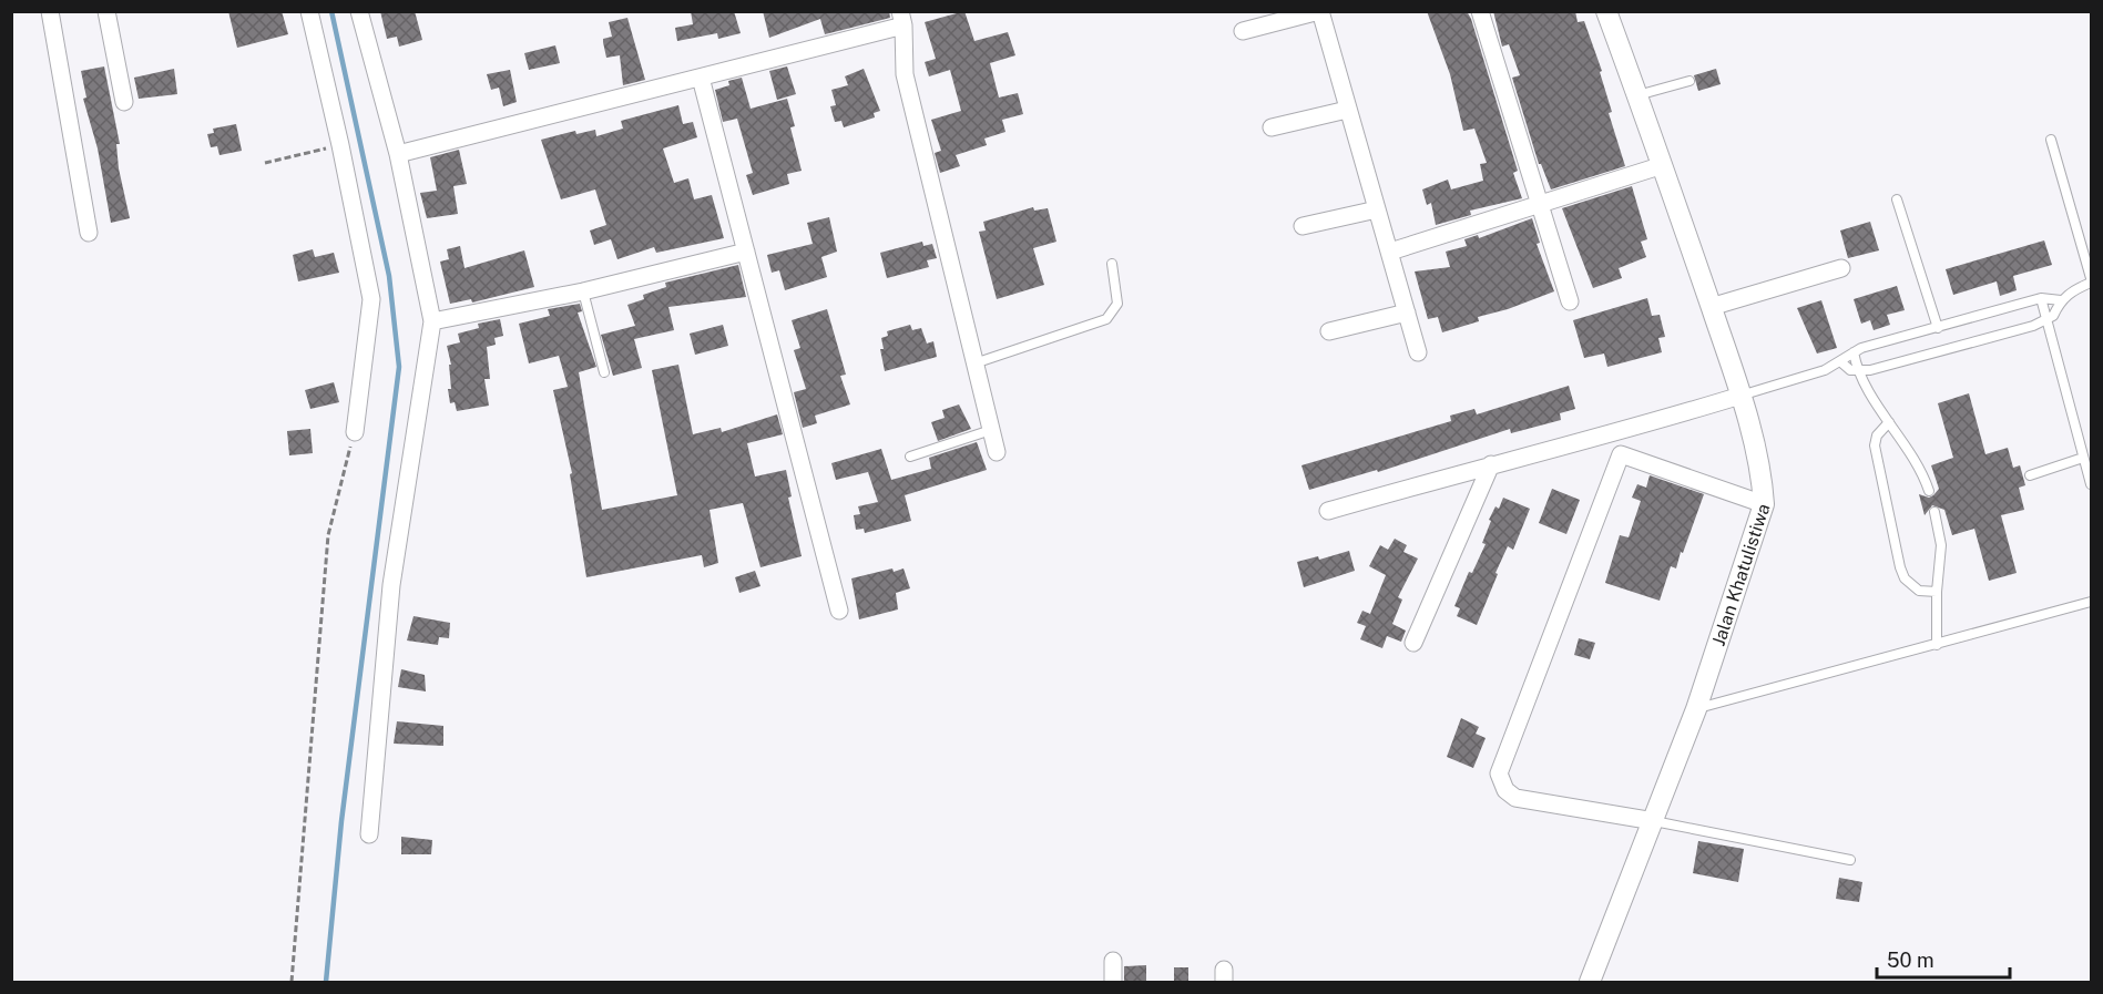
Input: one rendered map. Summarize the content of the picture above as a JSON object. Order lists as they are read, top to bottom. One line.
{"streets":{"street":["Jalan Khatulistiwa"]},"scale_bar":"50 m"}
